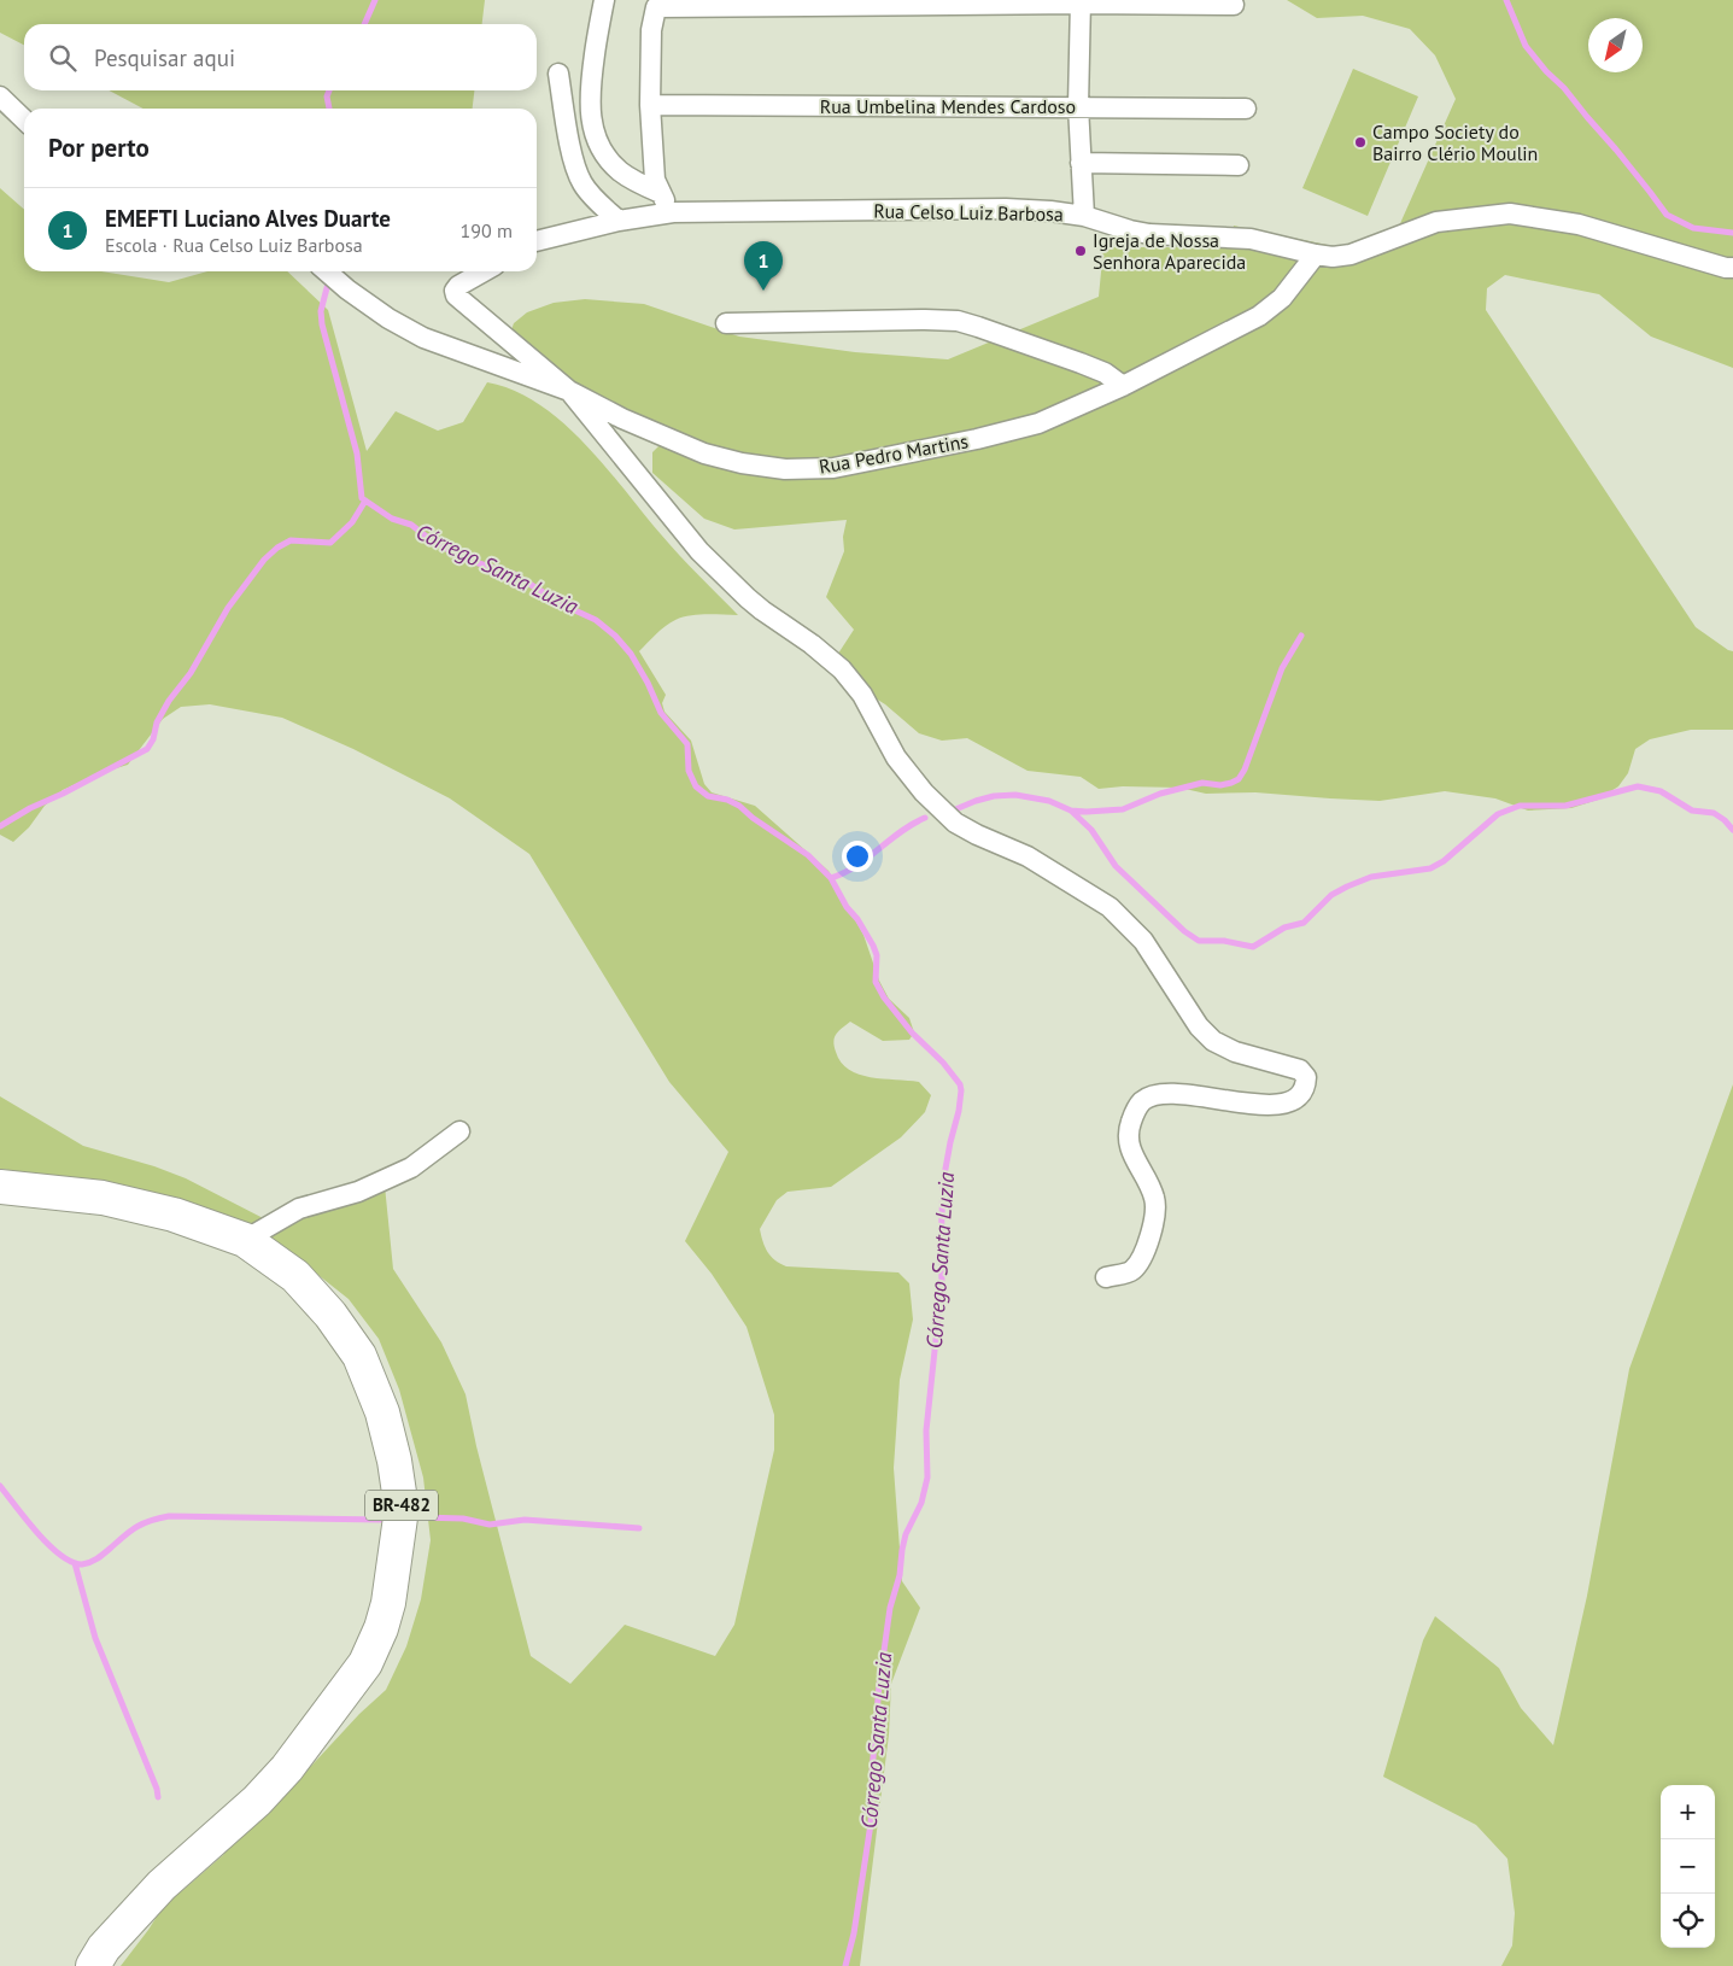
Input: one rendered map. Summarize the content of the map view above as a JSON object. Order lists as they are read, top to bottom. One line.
{"streets":{"highway":["BR-482"],"street":["Rua Umbelina Mendes Cardoso","Rua Celso Luiz Barbosa","Rua Pedro Martins"]},"crossings":[["Rua Celso Luiz Barbosa","Rua Pedro Martins"]],"water":["Córrego Santa Luzia"],"places":["Campo Society do Bairro Clério Moulin","Igreja de Nossa Senhora Aparecida"],"north":"bottom left","page":{"search":"Pesquisar aqui","heading":"Por perto","list":[{"mark":"1","name":"EMEFTI Luciano Alves Duarte","note":"Escola · Rua Celso Luiz Barbosa","value":"190 m"}],"pins":"1","map_buttons":["+","−"]}}
